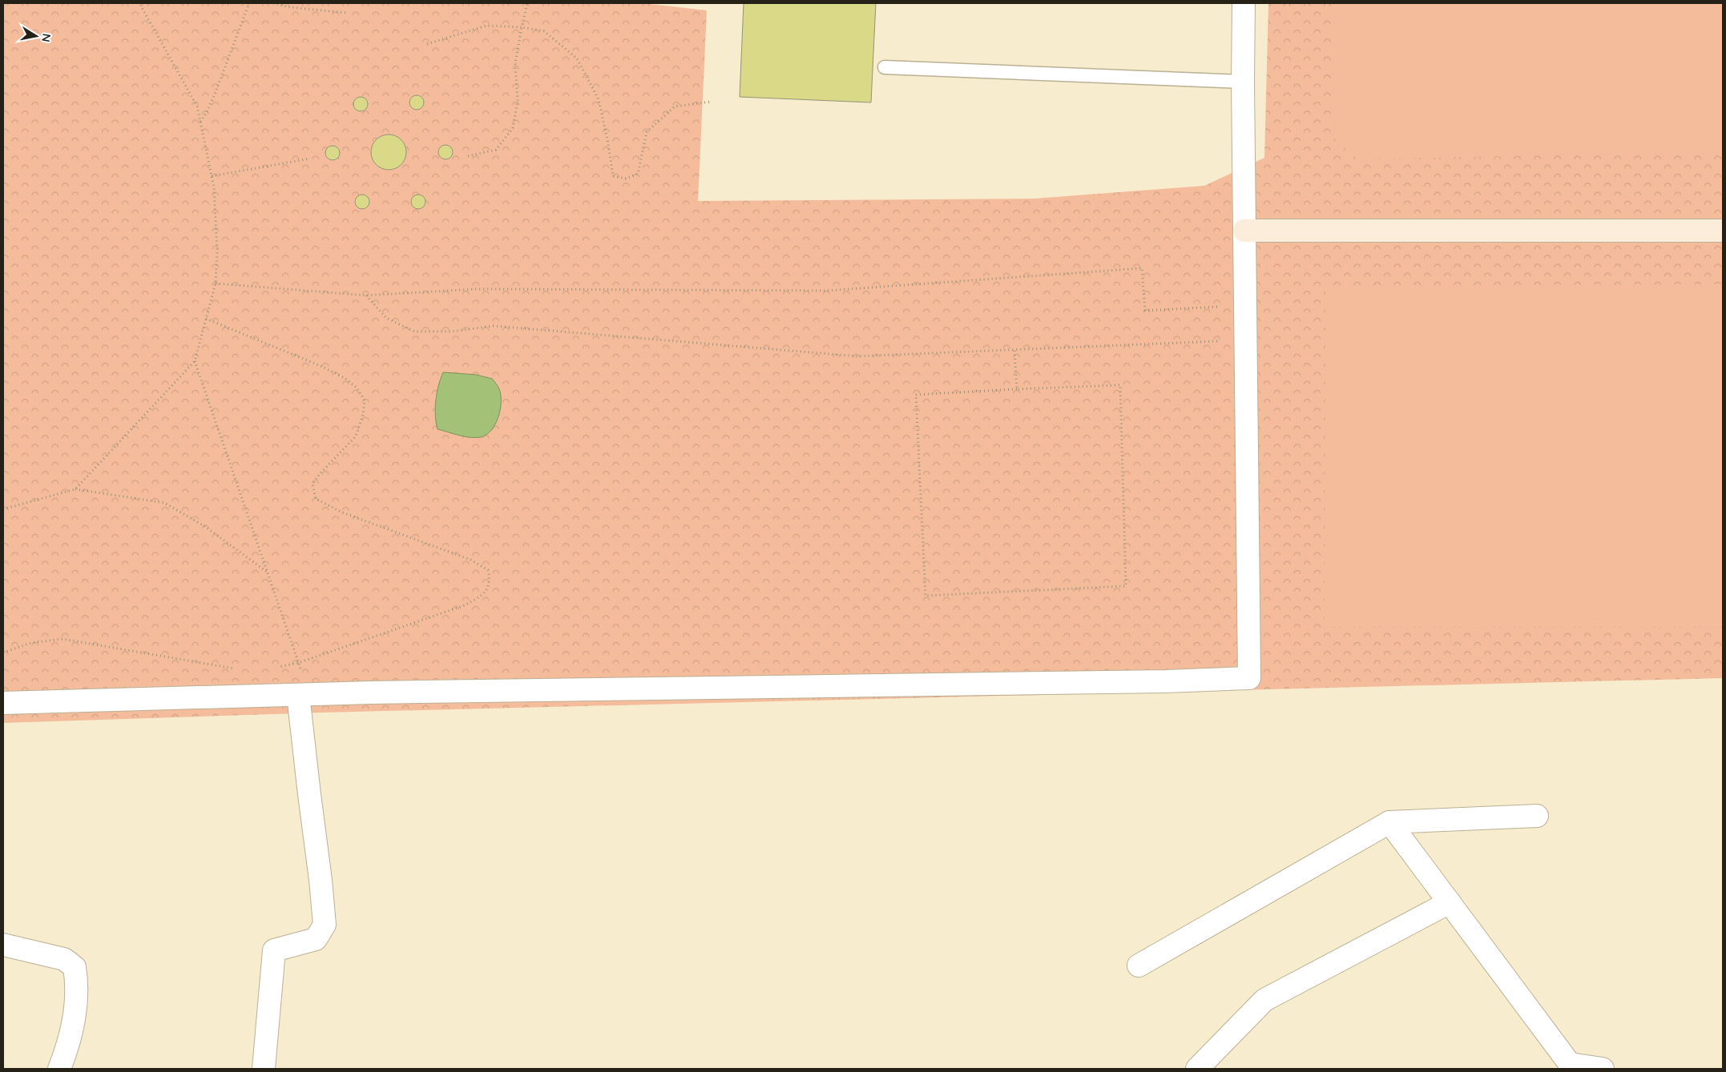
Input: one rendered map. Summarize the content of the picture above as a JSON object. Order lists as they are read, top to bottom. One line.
{"north":"right"}
